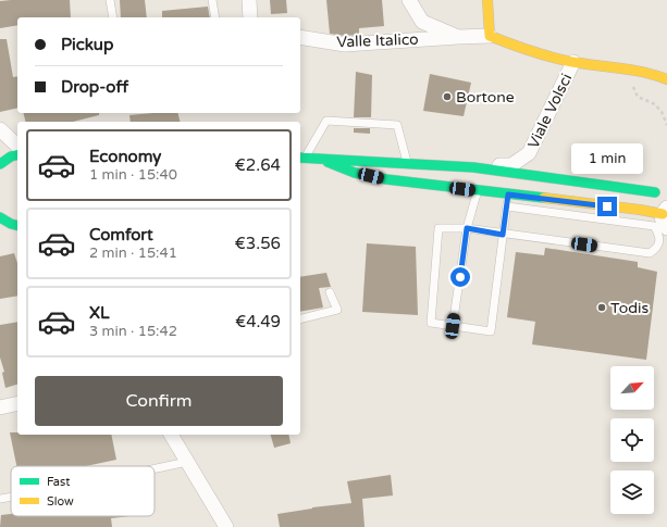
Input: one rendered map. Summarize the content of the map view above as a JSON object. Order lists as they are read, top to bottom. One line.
{"streets":{"street":["Valle Italico","Viale Volsci"]},"places":["Bortone","Todis"],"legend":["Fast","Slow"],"north":"top right","page":{"banner":["Pickup","Drop-off"],"list":[{"name":"Economy","note":"1 min · 15:40","value":"€2.64"},{"name":"Comfort","note":"2 min · 15:41","value":"€3.56"},{"name":"XL","note":"3 min · 15:42","value":"€4.49"}],"bubble":"1 min","buttons":"Confirm"}}
